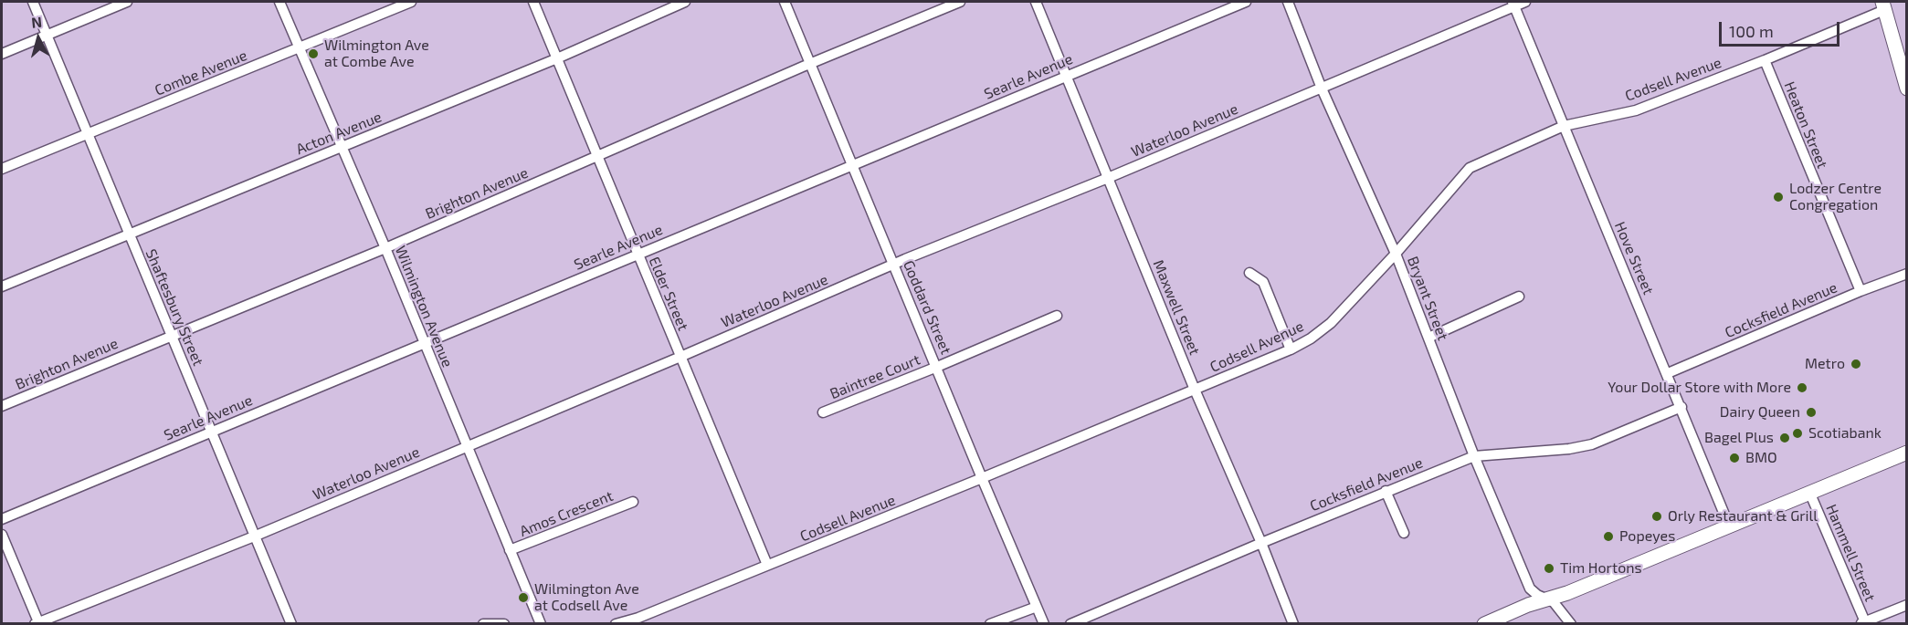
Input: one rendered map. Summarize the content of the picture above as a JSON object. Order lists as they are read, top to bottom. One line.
{"streets":{"street":["Combe Avenue","Searle Avenue","Codsell Avenue","Heaton Street","Waterloo Avenue","Acton Avenue","Brighton Avenue","Hove Street","Elder Street","Bryant Street","Wilmington Avenue","Shaftesbury Street","Goddard Street","Maxwell Street","Cocksfield Avenue","Baintree Court","Amos Crescent","Hammell Street"]},"crossings":[["Combe Avenue","Wilmington Avenue"],["Combe Avenue","Shaftesbury Street"],["Searle Avenue","Elder Street"],["Searle Avenue","Wilmington Avenue"],["Searle Avenue","Shaftesbury Street"],["Searle Avenue","Goddard Street"],["Searle Avenue","Maxwell Street"],["Codsell Avenue","Heaton Street"],["Codsell Avenue","Hove Street"],["Codsell Avenue","Elder Street"],["Codsell Avenue","Bryant Street"],["Codsell Avenue","Goddard Street"],["Codsell Avenue","Maxwell Street"],["Heaton Street","Cocksfield Avenue"],["Waterloo Avenue","Hove Street"],["Waterloo Avenue","Elder Street"],["Waterloo Avenue","Bryant Street"],["Waterloo Avenue","Wilmington Avenue"],["Waterloo Avenue","Shaftesbury Street"],["Waterloo Avenue","Goddard Street"],["Waterloo Avenue","Maxwell Street"],["Acton Avenue","Elder Street"],["Acton Avenue","Wilmington Avenue"],["Acton Avenue","Shaftesbury Street"],["Brighton Avenue","Elder Street"],["Brighton Avenue","Wilmington Avenue"],["Brighton Avenue","Shaftesbury Street"],["Brighton Avenue","Goddard Street"],["Hove Street","Cocksfield Avenue"],["Bryant Street","Cocksfield Avenue"],["Wilmington Avenue","Amos Crescent"],["Goddard Street","Baintree Court"],["Maxwell Street","Cocksfield Avenue"]],"places":["Wilmington Ave at Combe Ave","Lodzer Centre Congregation","Metro","Your Dollar Store with More","Dairy Queen","Scotiabank","Bagel Plus","BMO","Orly Restaurant & Grill","Popeyes","Tim Hortons","Wilmington Ave at Codsell Ave"],"scale_bar":"100 m","north":"top"}
